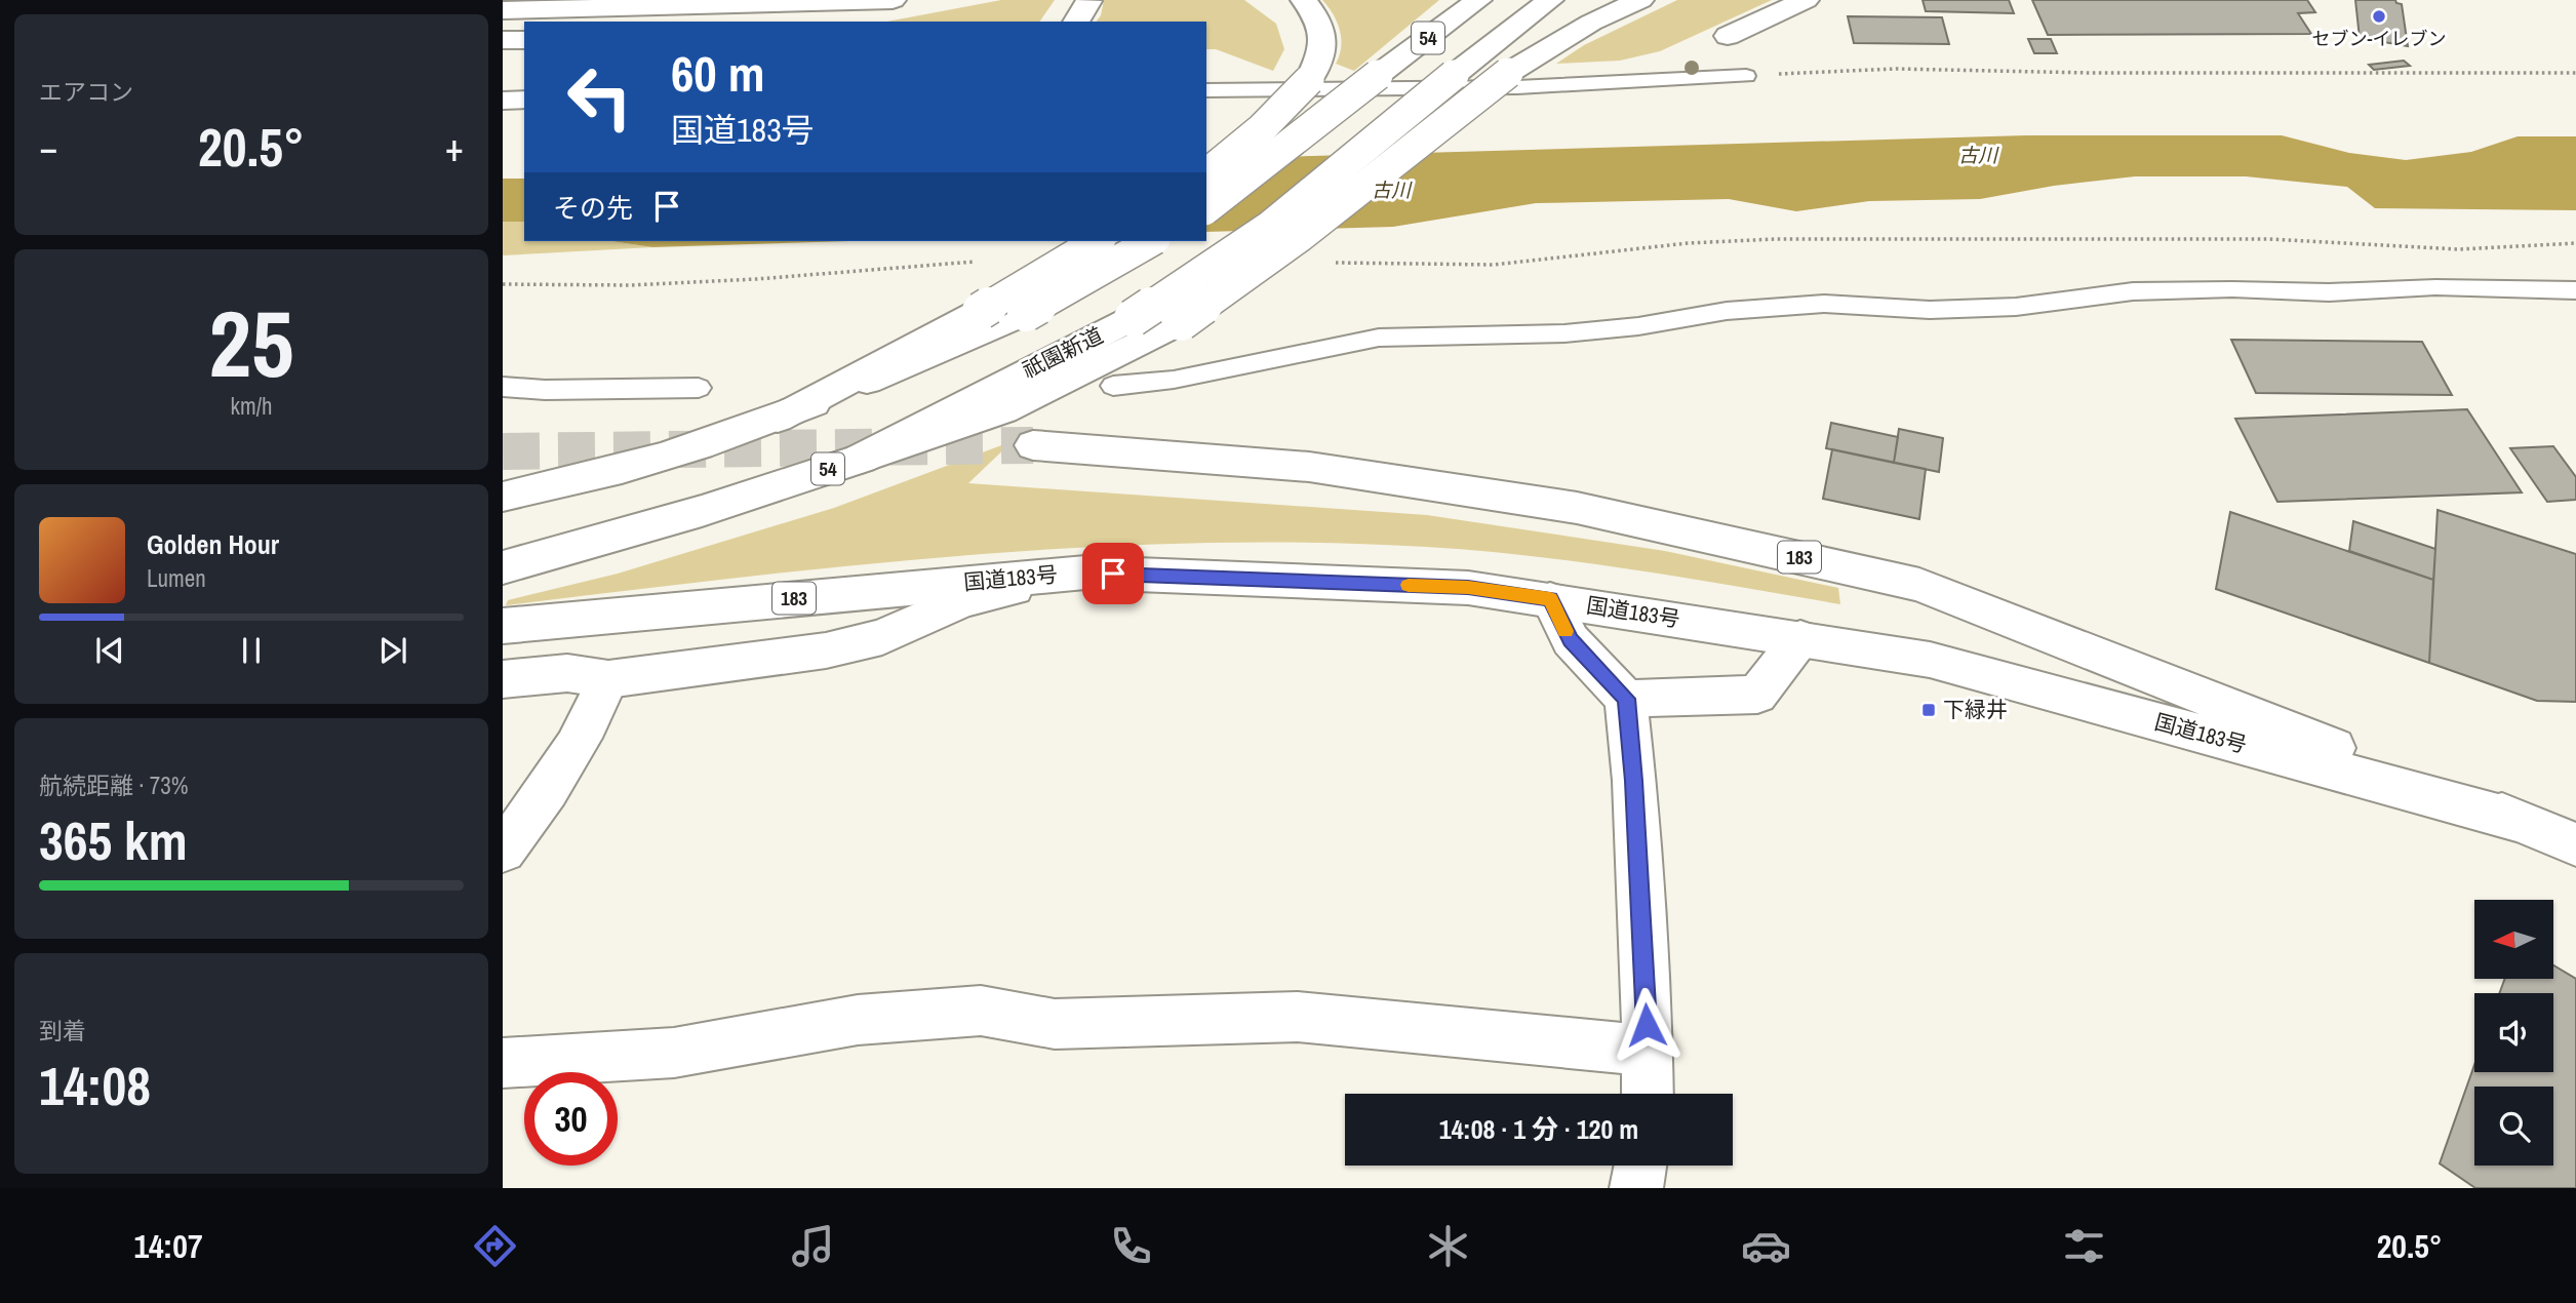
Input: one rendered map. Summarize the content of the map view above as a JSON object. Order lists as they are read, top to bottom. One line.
{"streets":{"main road":["54","祇園新道","183","国道183号"]},"water":["古川"],"places":{"other":["セブン-イレブン"],"transit":["下緑井"]},"north":"left","page":{"tile":["エアコン",["25","km/h"],["航続距離 · 73%","365 km"],["到着","14:08"]],"turn":["60 m","国道183号"],"heat":["−","20.5°","+"],"then":"その先","song":["Golden Hour","Lumen"],"limit":"30","trip":"14:08 · 1 分 · 120 m","tabs":["14:07","20.5°"]}}
